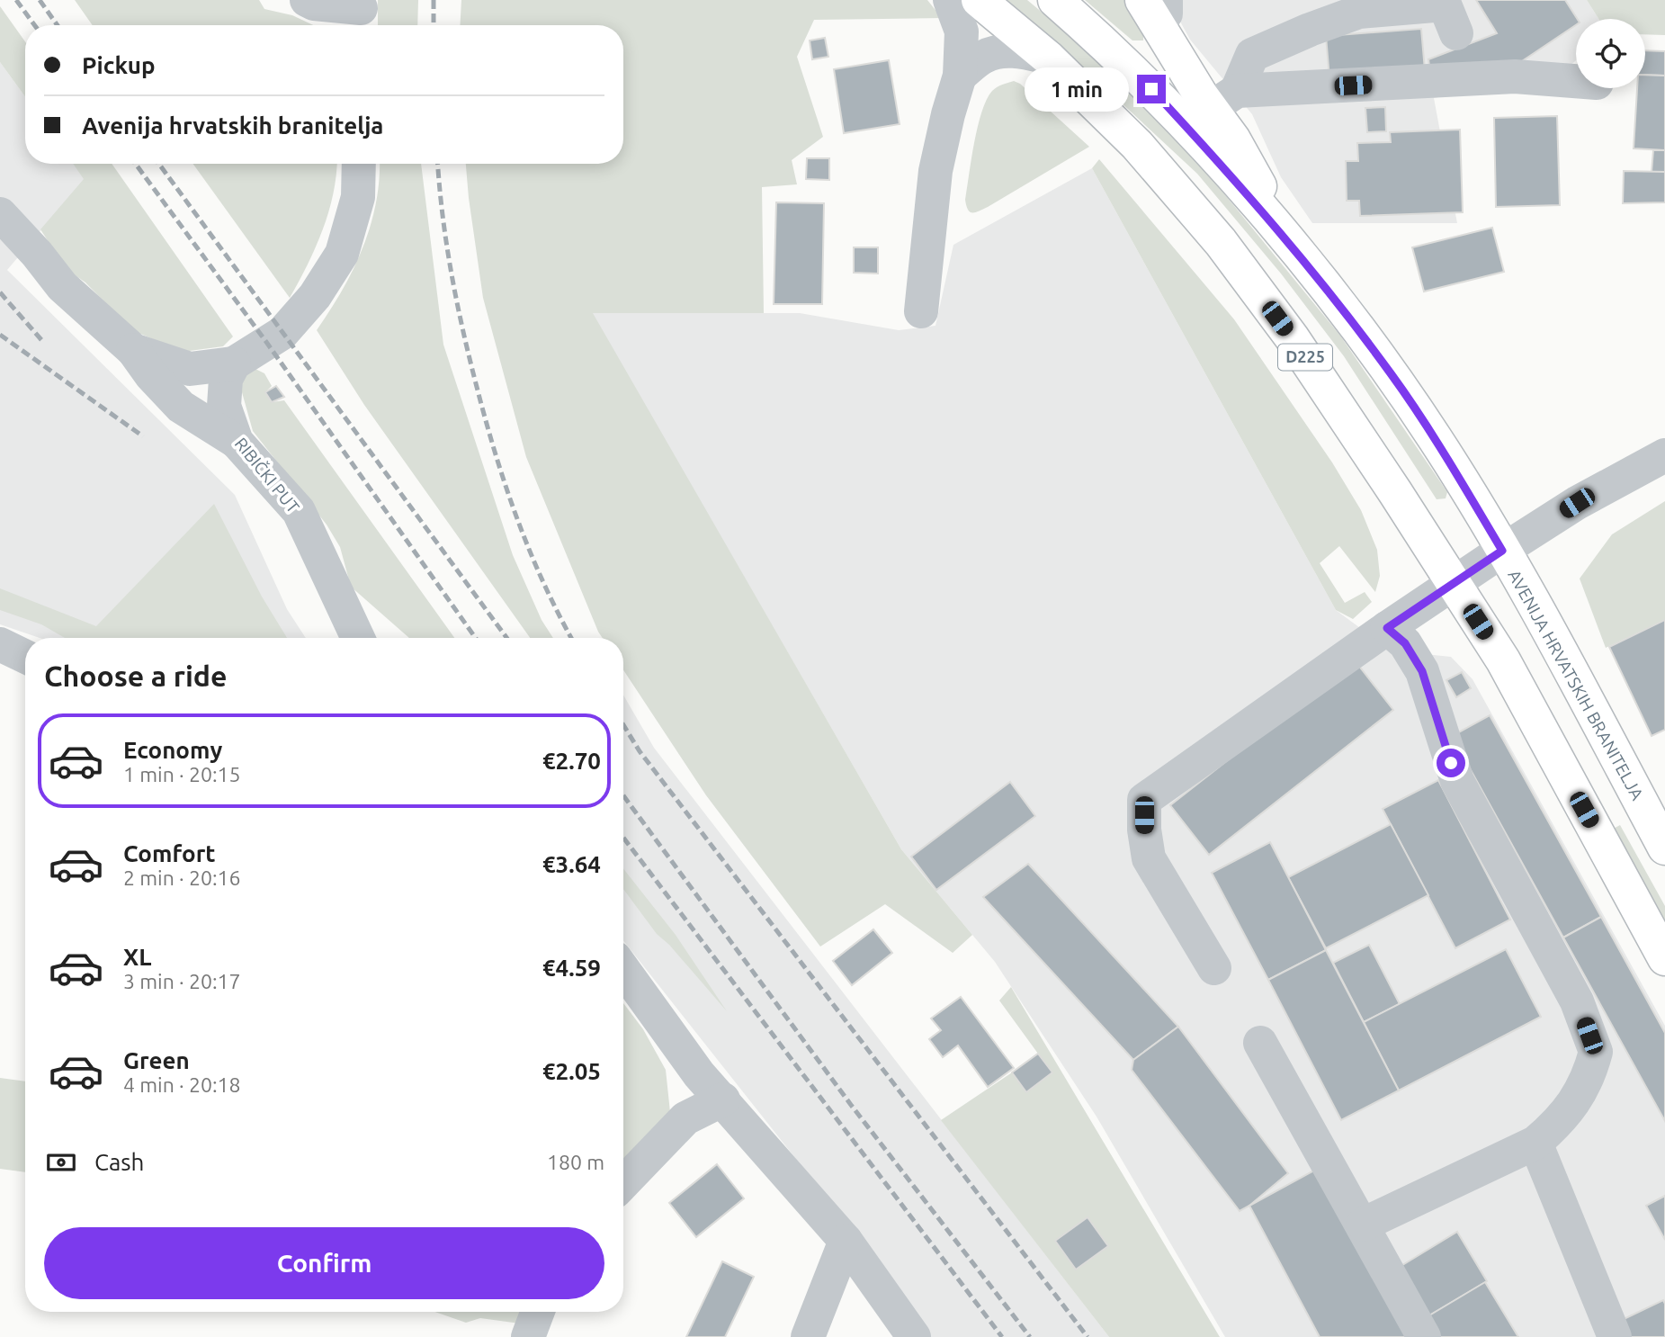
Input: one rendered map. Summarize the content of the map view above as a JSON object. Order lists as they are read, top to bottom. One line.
{"streets":{"main road":["D225","AVENIJA HRVATSKIH BRANITELJA"],"street":["RIBIČKI PUT"]},"page":{"banner":["Pickup","Avenija hrvatskih branitelja"],"bubble":"1 min","heading":"Choose a ride","list":[{"name":"Economy","note":"1 min · 20:15","value":"€2.70"},{"name":"Comfort","note":"2 min · 20:16","value":"€3.64"},{"name":"XL","note":"3 min · 20:17","value":"€4.59"},{"name":"Green","note":"4 min · 20:18","value":"€2.05"}],"pay":["Cash","180 m"],"buttons":"Confirm"}}
